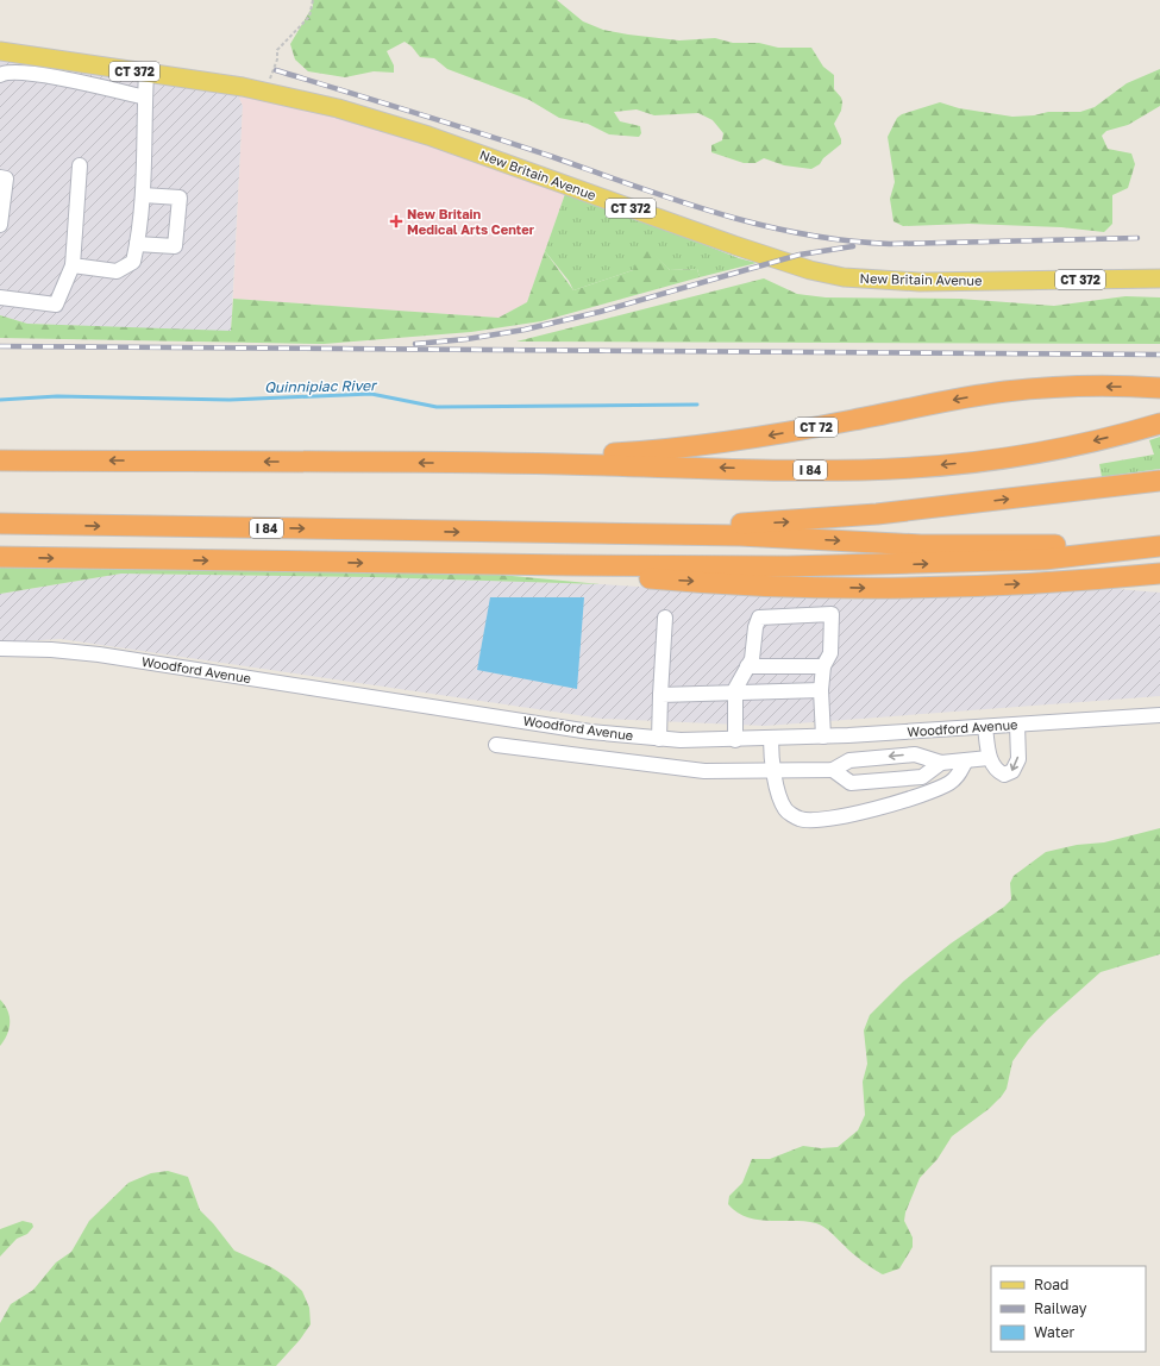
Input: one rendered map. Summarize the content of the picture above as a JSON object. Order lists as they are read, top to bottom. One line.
{"streets":{"highway":["CT 72","I 84"],"main road":["CT 372","New Britain Avenue"],"street":["Woodford Avenue"]},"crossings":[["CT 72","I 84"]],"water":["Quinnipiac River"],"places":{"health":["New Britain Medical Arts Center"]},"legend":["Road","Railway","Water"]}
